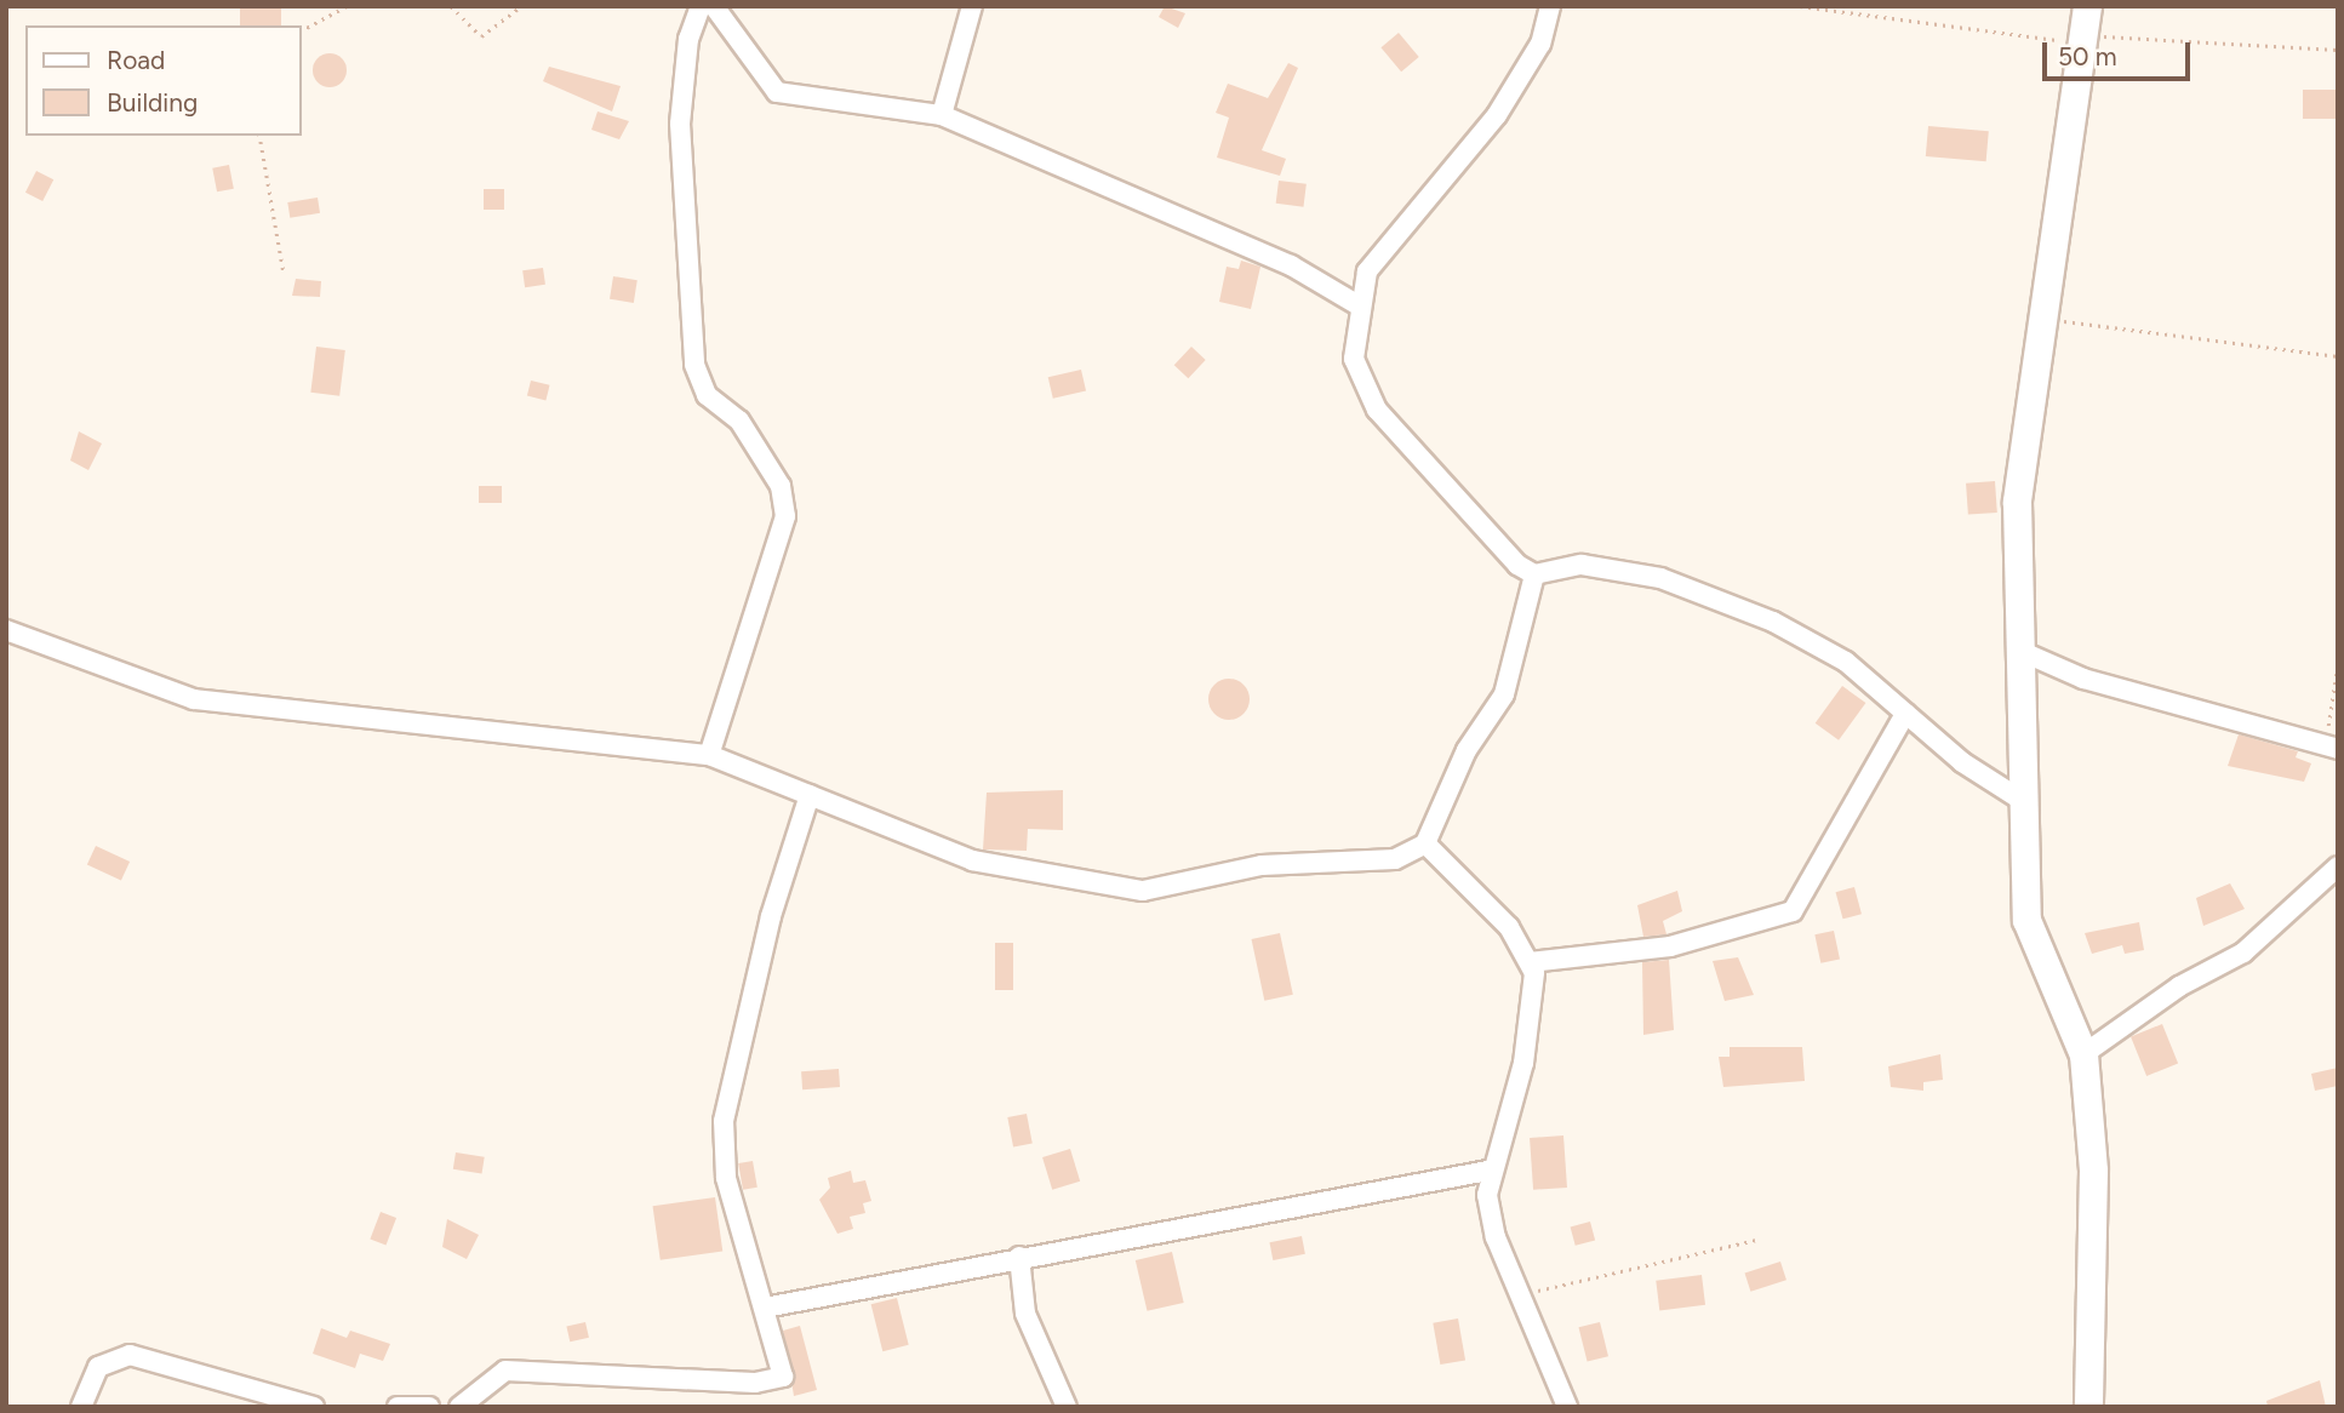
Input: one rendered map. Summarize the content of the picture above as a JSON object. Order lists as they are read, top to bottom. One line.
{"legend":["Road","Building"],"scale_bar":"50 m"}
